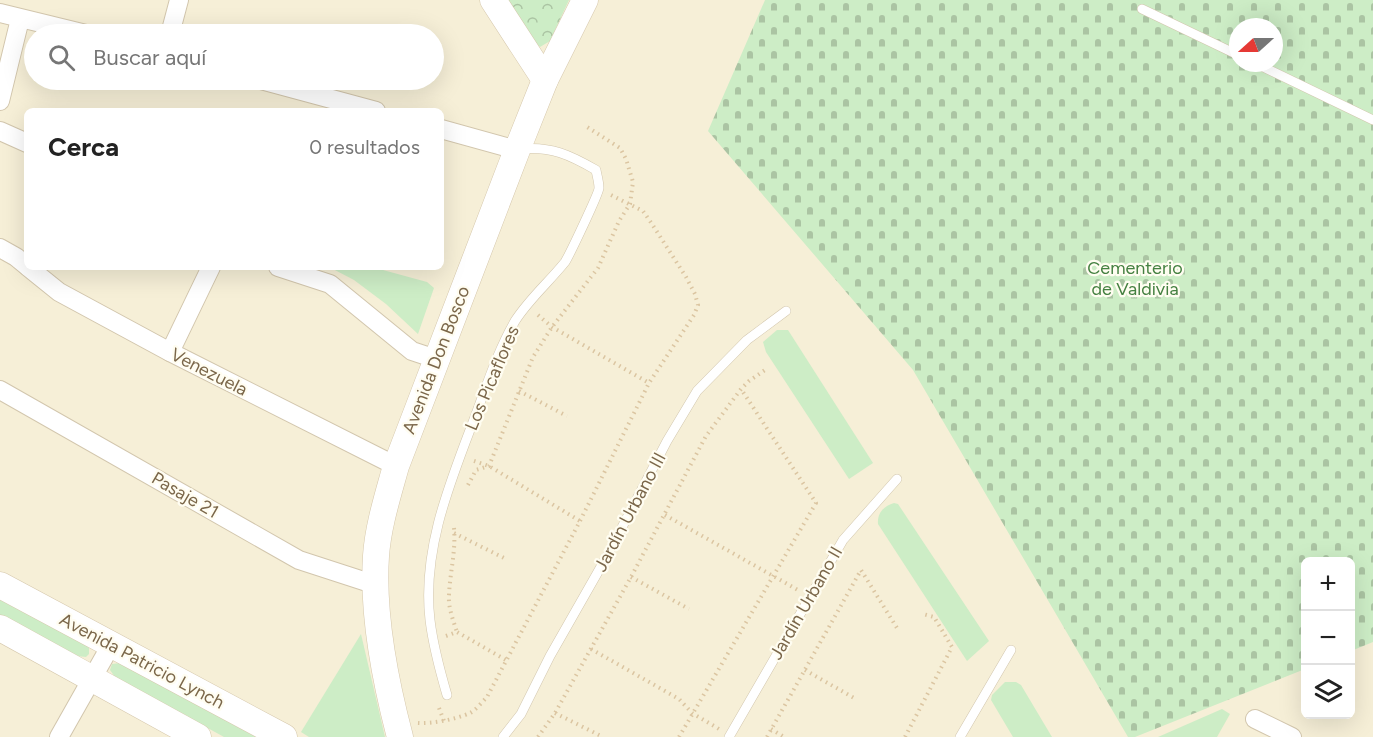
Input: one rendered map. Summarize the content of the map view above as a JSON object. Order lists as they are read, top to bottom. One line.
{"streets":{"main road":["Avenida Don Bosco","Avenida Patricio Lynch"],"street":["Venezuela","Pasaje 21"],"lane":["Los Picaflores","Jardín Urbano III","Jardín Urbano II"]},"crossings":[["Avenida Don Bosco","Venezuela"],["Avenida Don Bosco","Pasaje 21"]],"parks":["Cementerio de Valdivia"],"north":"left","page":{"search":"Buscar aquí","heading":["Cerca","0 resultados"],"map_buttons":["+","−"]}}
